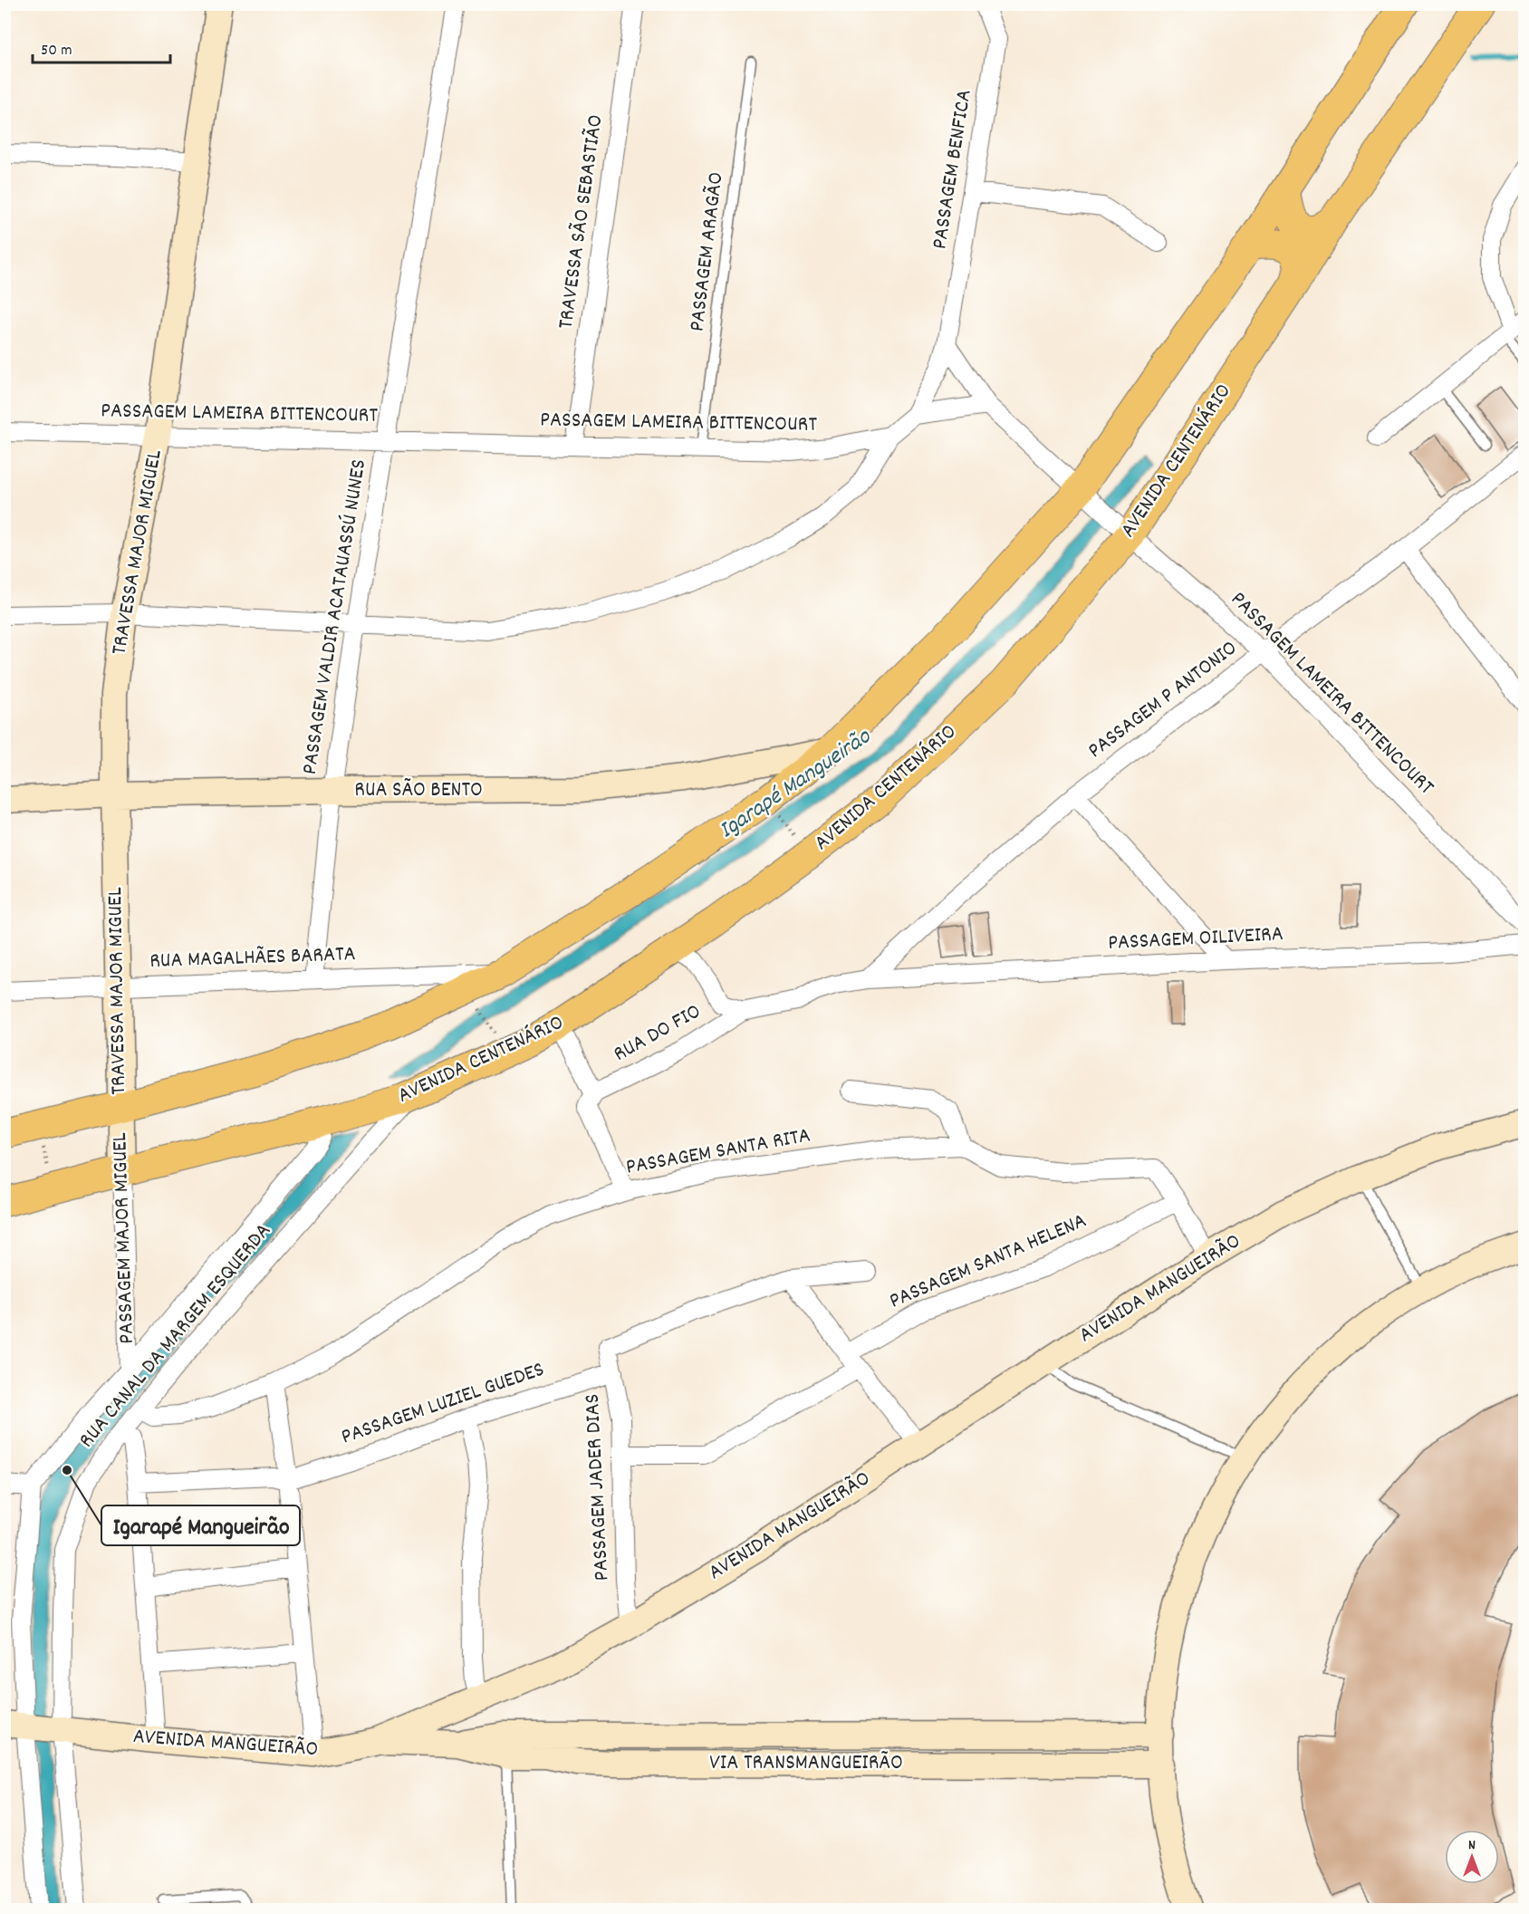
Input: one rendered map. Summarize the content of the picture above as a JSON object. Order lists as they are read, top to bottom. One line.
{"streets":{"main road":["AVENIDA CENTENÁRIO"],"street":["PASSAGEM BENFICA","TRAVESSA SÃO SEBASTIÃO","PASSAGEM LAMEIRA BITTENCOURT","TRAVESSA MAJOR MIGUEL","PASSAGEM VALDIR ACATAUASSÚ NUNES","PASSAGEM P ANTONIO","RUA SÃO BENTO","PASSAGEM OILIVEIRA","RUA MAGALHÃES BARATA","RUA DO FIO","PASSAGEM SANTA RITA","PASSAGEM MAJOR MIGUEL","PASSAGEM SANTA HELENA","AVENIDA MANGUEIRÃO","RUA CANAL DA MARGEM ESQUERDA","PASSAGEM LUZIEL GUEDES","PASSAGEM JADER DIAS","VIA TRANSMANGUEIRÃO"],"lane":["PASSAGEM ARAGÃO"]},"crossings":[["PASSAGEM BENFICA","PASSAGEM LAMEIRA BITTENCOURT"],["TRAVESSA SÃO SEBASTIÃO","PASSAGEM LAMEIRA BITTENCOURT"],["PASSAGEM ARAGÃO","PASSAGEM LAMEIRA BITTENCOURT"],["PASSAGEM LAMEIRA BITTENCOURT","AVENIDA CENTENÁRIO"],["PASSAGEM LAMEIRA BITTENCOURT","TRAVESSA MAJOR MIGUEL"],["PASSAGEM LAMEIRA BITTENCOURT","PASSAGEM VALDIR ACATAUASSÚ NUNES"],["PASSAGEM LAMEIRA BITTENCOURT","PASSAGEM P ANTONIO"],["AVENIDA CENTENÁRIO","PASSAGEM MAJOR MIGUEL"],["AVENIDA CENTENÁRIO","RUA CANAL DA MARGEM ESQUERDA"],["TRAVESSA MAJOR MIGUEL","RUA SÃO BENTO"],["TRAVESSA MAJOR MIGUEL","RUA MAGALHÃES BARATA"],["TRAVESSA MAJOR MIGUEL","PASSAGEM MAJOR MIGUEL"],["PASSAGEM VALDIR ACATAUASSÚ NUNES","RUA SÃO BENTO"],["PASSAGEM VALDIR ACATAUASSÚ NUNES","RUA MAGALHÃES BARATA"],["PASSAGEM P ANTONIO","PASSAGEM OILIVEIRA"],["PASSAGEM OILIVEIRA","RUA DO FIO"],["PASSAGEM SANTA RITA","PASSAGEM SANTA HELENA"],["PASSAGEM SANTA RITA","AVENIDA MANGUEIRÃO"],["PASSAGEM SANTA RITA","RUA CANAL DA MARGEM ESQUERDA"],["AVENIDA MANGUEIRÃO","RUA CANAL DA MARGEM ESQUERDA"],["AVENIDA MANGUEIRÃO","PASSAGEM JADER DIAS"],["AVENIDA MANGUEIRÃO","VIA TRANSMANGUEIRÃO"],["PASSAGEM LUZIEL GUEDES","PASSAGEM JADER DIAS"]],"water":["Igarapé Mangueirão"],"places":["Igarapé Mangueirão"],"scale_bar":"50 m","north":"top"}
